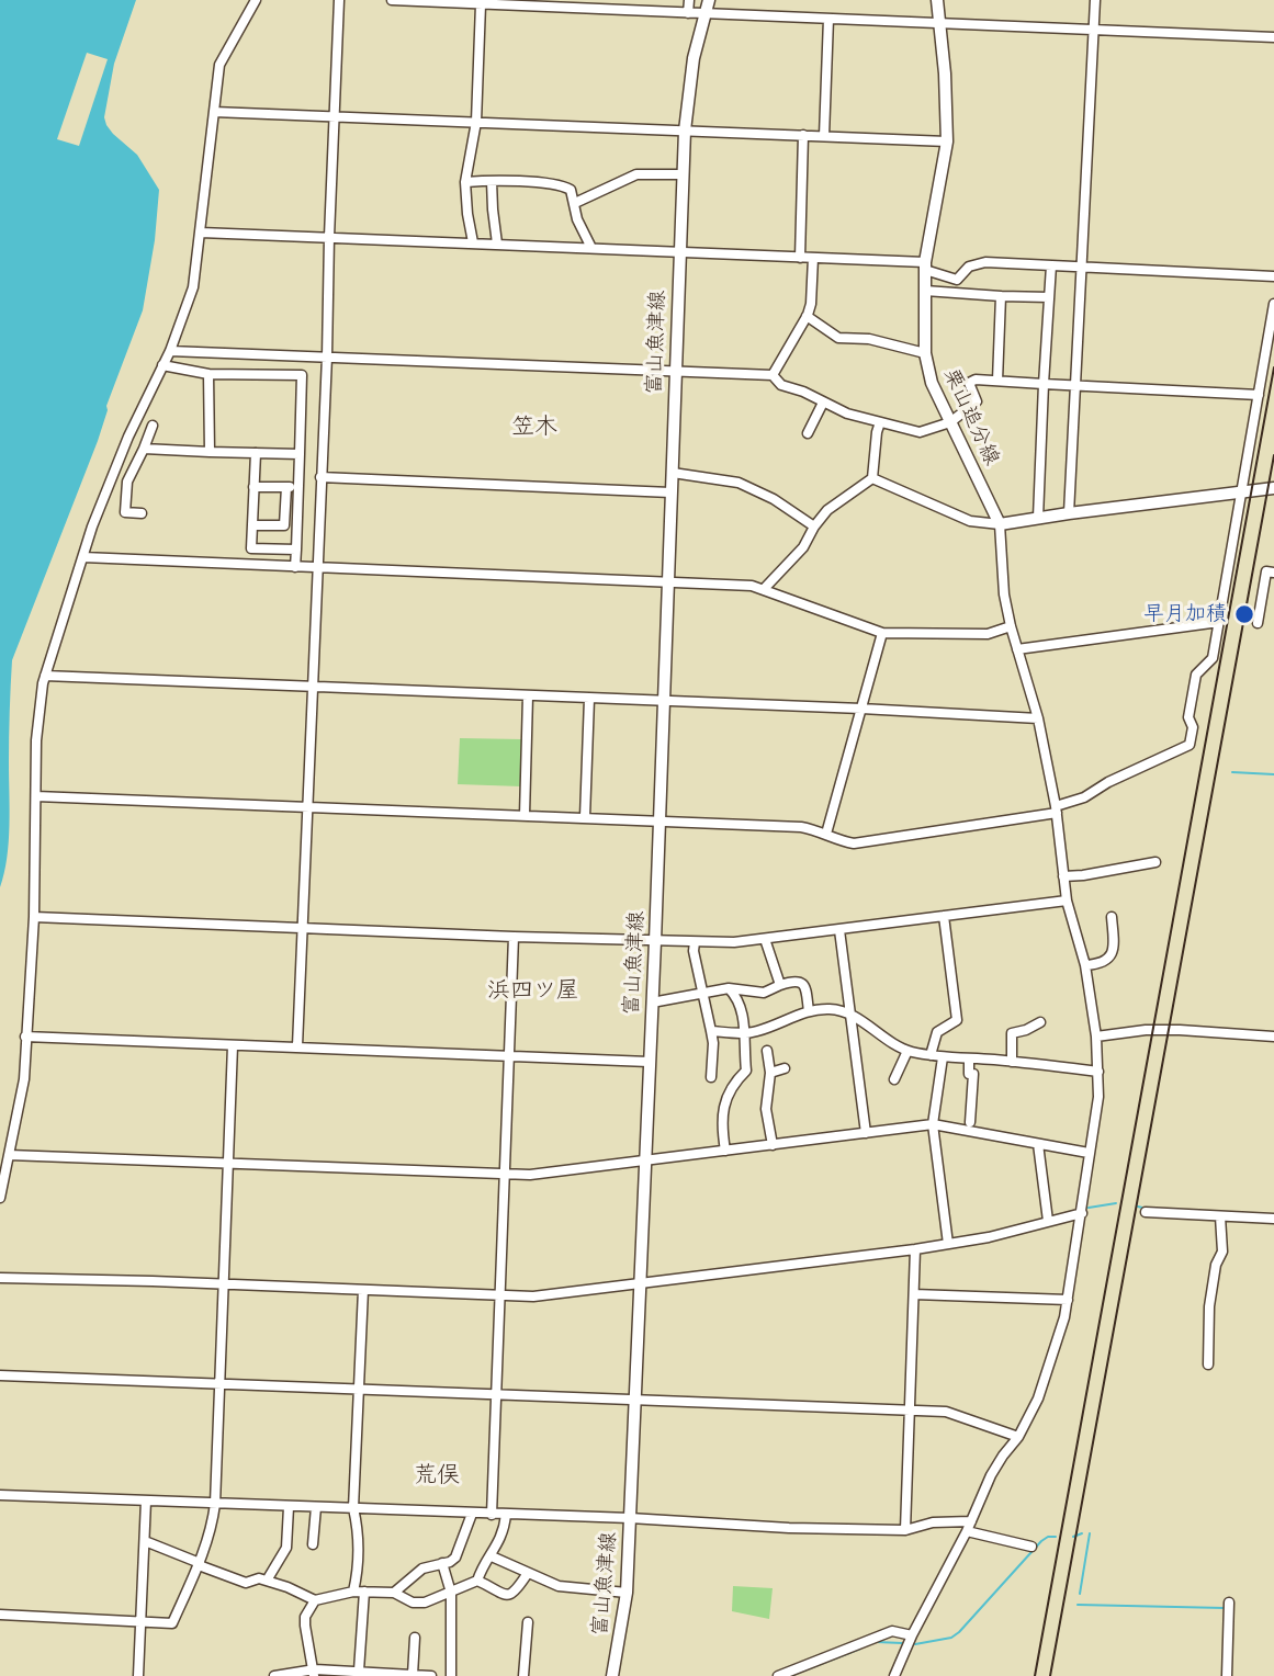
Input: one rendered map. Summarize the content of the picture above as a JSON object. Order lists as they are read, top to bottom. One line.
{"streets":{"main road":["富山魚津線","栗山追分線"]},"districts":["笠木","浜四ツ屋","荒俣"],"places":["早月加積"]}
